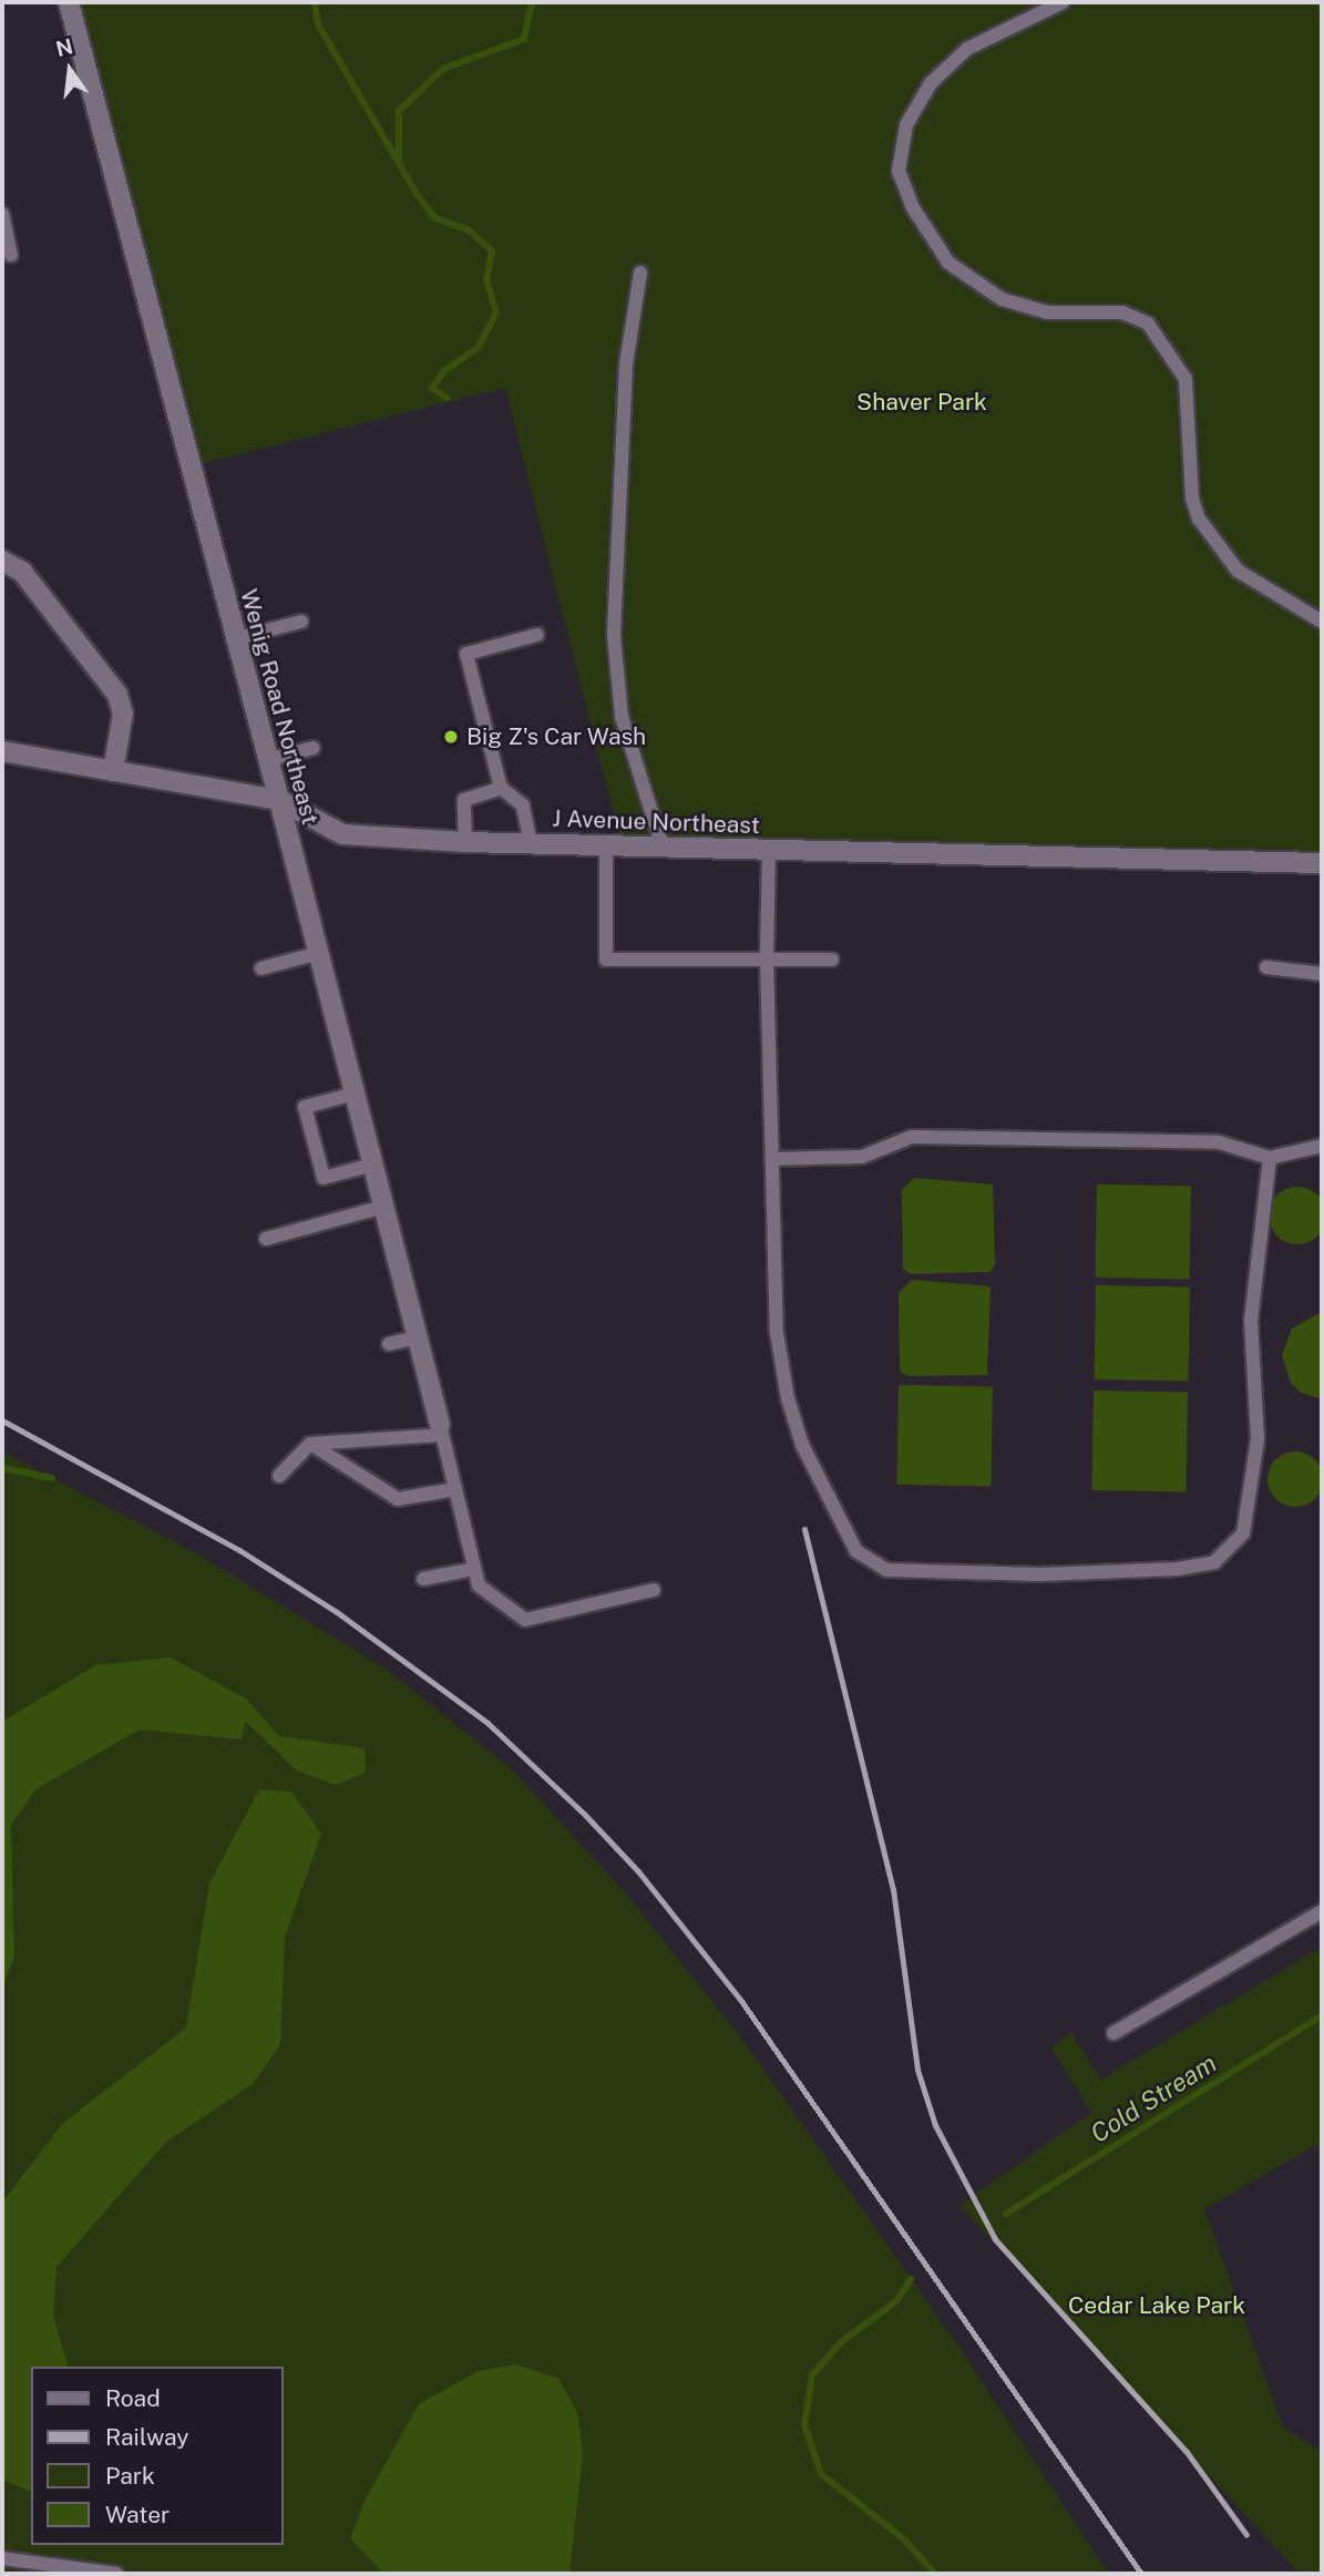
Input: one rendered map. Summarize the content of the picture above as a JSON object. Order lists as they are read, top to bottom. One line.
{"streets":{"street":["Wenig Road Northeast","J Avenue Northeast"]},"crossings":[["Wenig Road Northeast","J Avenue Northeast"]],"water":["Cold Stream"],"parks":["Shaver Park","Cedar Lake Park"],"places":["Big Z's Car Wash"],"legend":["Road","Railway","Park","Water"],"north":"top"}
